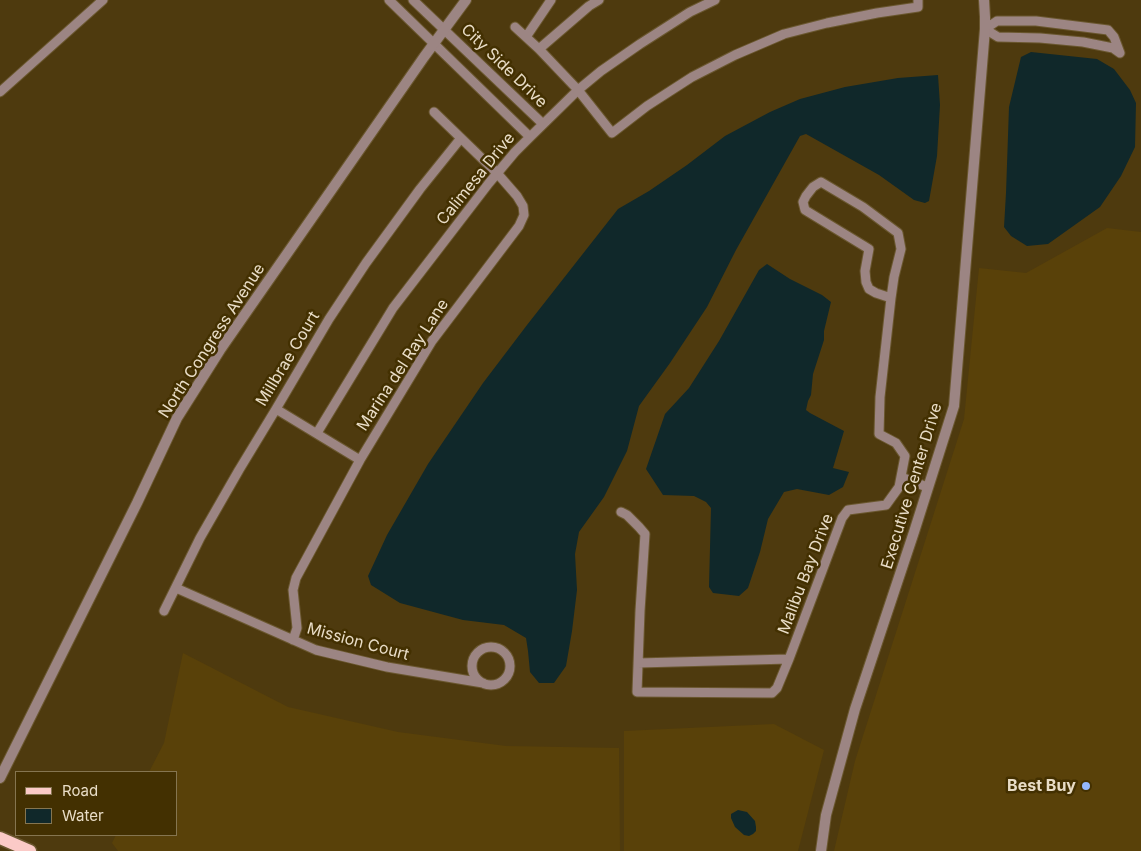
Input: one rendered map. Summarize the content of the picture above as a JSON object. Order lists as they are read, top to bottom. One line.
{"streets":{"street":["City Side Drive","Calimesa Drive","North Congress Avenue","Millbrae Court","Marina del Ray Lane","Executive Center Drive","Malibu Bay Drive","Mission Court"]},"crossings":[["City Side Drive","Calimesa Drive"],["City Side Drive","North Congress Avenue"],["Calimesa Drive","Marina del Ray Lane"],["Millbrae Court","Marina del Ray Lane"],["Millbrae Court","Mission Court"],["Marina del Ray Lane","Mission Court"]],"places":["Best Buy"],"legend":["Road","Water"]}
